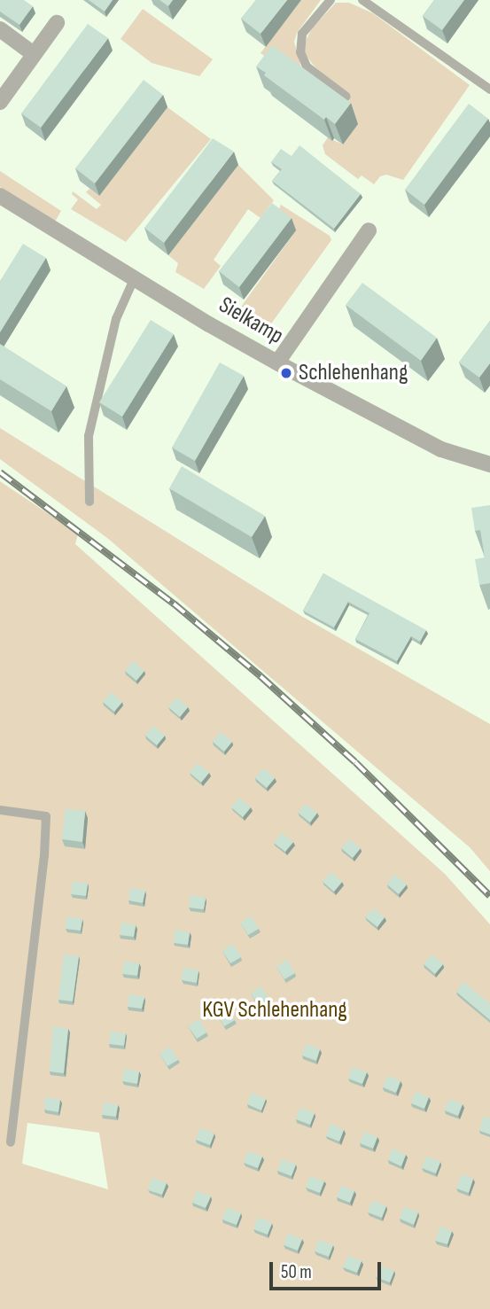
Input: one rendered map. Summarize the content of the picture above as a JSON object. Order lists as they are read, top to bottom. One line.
{"streets":{"street":["Sielkamp"]},"parks":["KGV Schlehenhang"],"places":["Schlehenhang"],"scale_bar":"50 m"}
